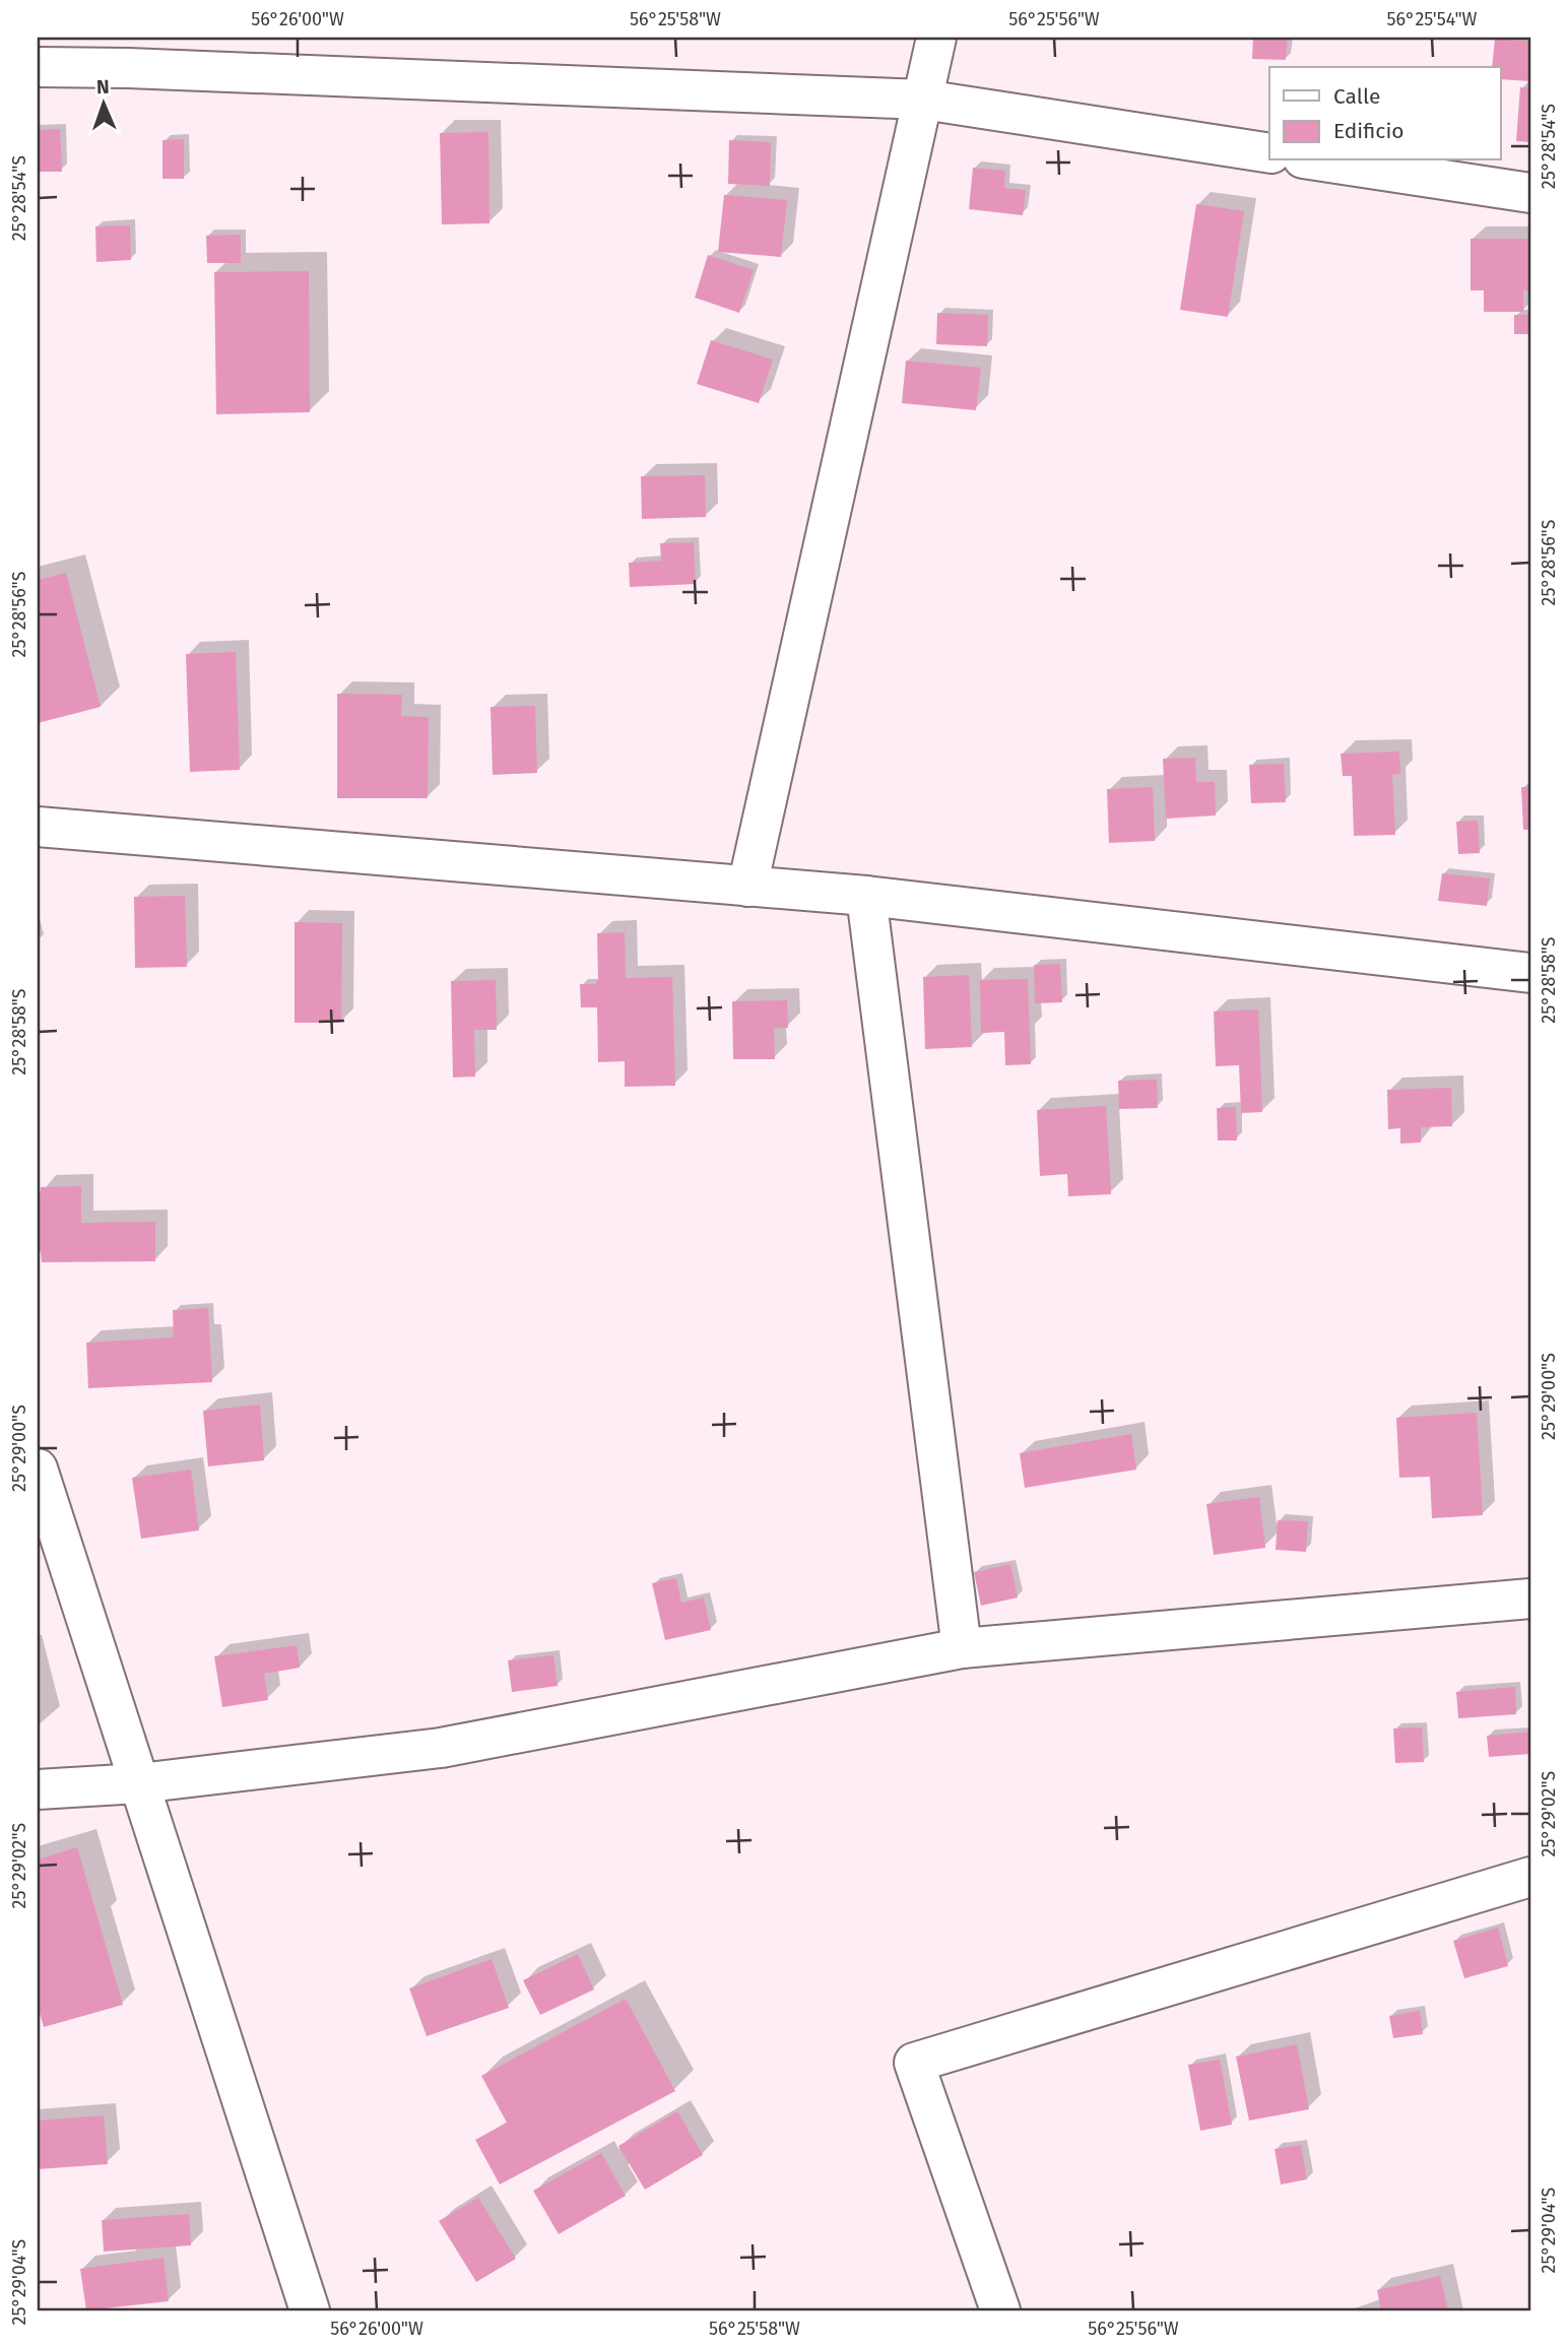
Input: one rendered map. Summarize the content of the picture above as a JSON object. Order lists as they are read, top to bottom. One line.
{"legend":["Calle","Edificio"],"north":"top","coordinates":["56°26'00\"W","56°25'58\"W","56°25'56\"W","56°25'54\"W","25°28'54\"S","25°28'56\"S","25°28'58\"S","25°29'00\"S","25°29'02\"S","25°29'04\"S"]}
